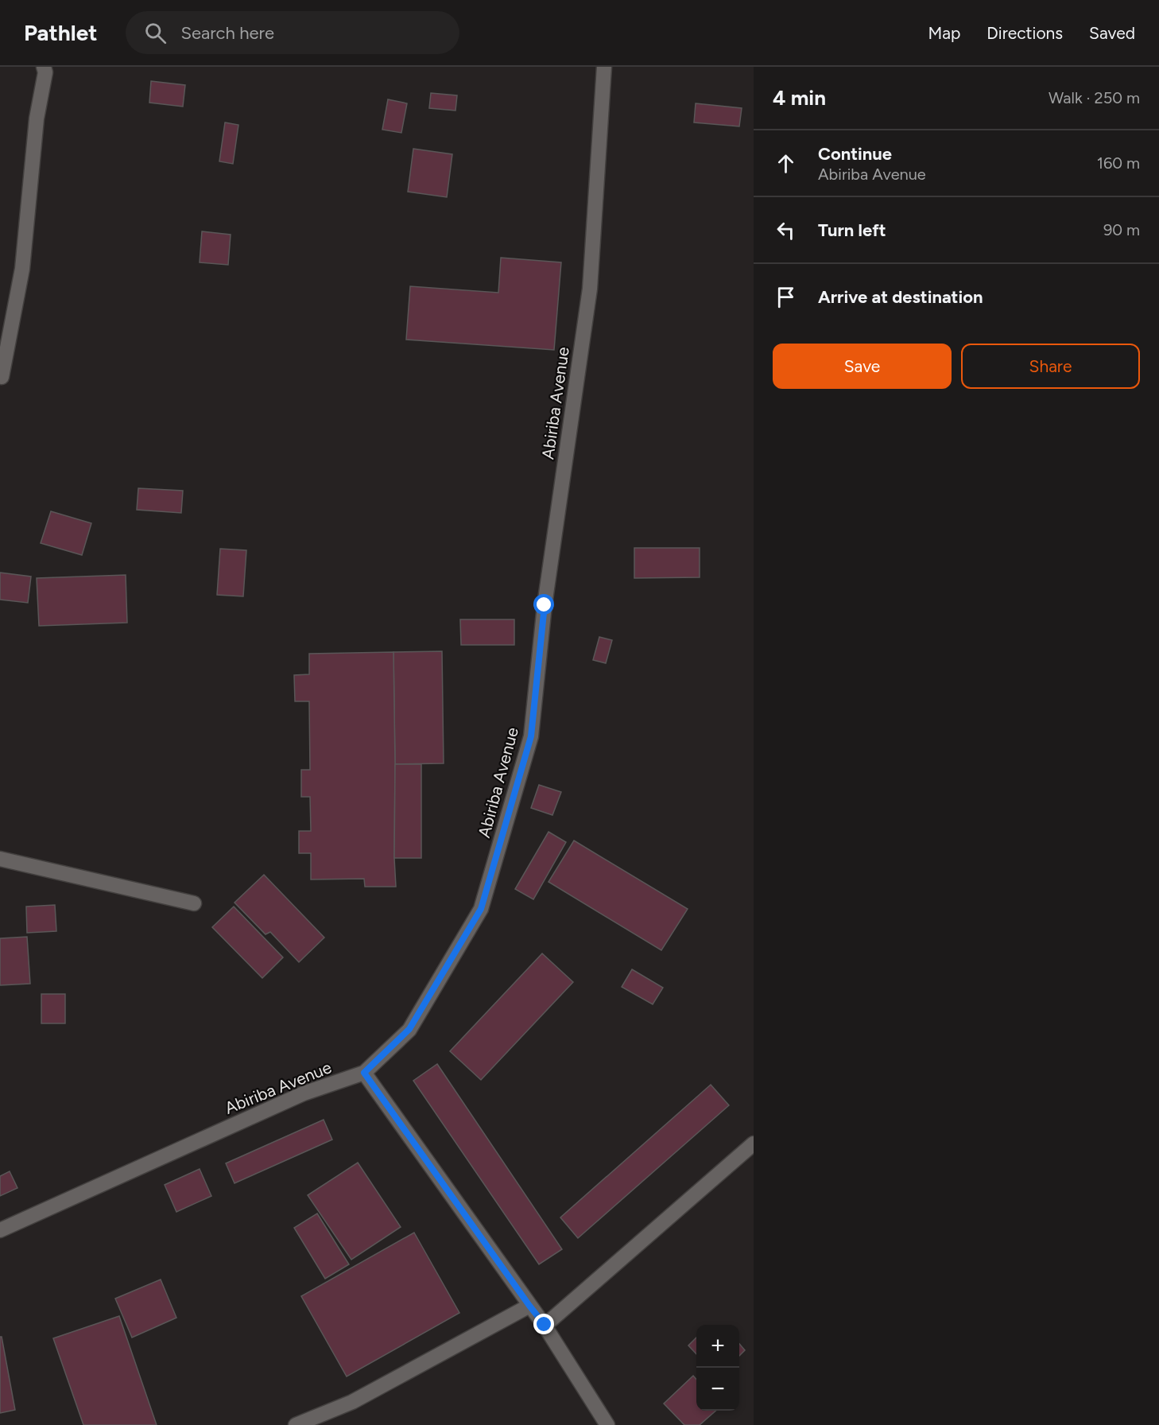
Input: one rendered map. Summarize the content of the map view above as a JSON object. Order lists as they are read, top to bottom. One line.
{"streets":{"street":["Abiriba Avenue"]},"page":{"header":"Pathlet","search":"Search here","nav":["Map","Directions","Saved"],"heading":["4 min","Walk · 250 m"],"list":[["Continue","Abiriba Avenue","160 m"],["Turn left","90 m"],"Arrive at destination"],"buttons":["Save","Share"],"map_buttons":["+","−"]}}
